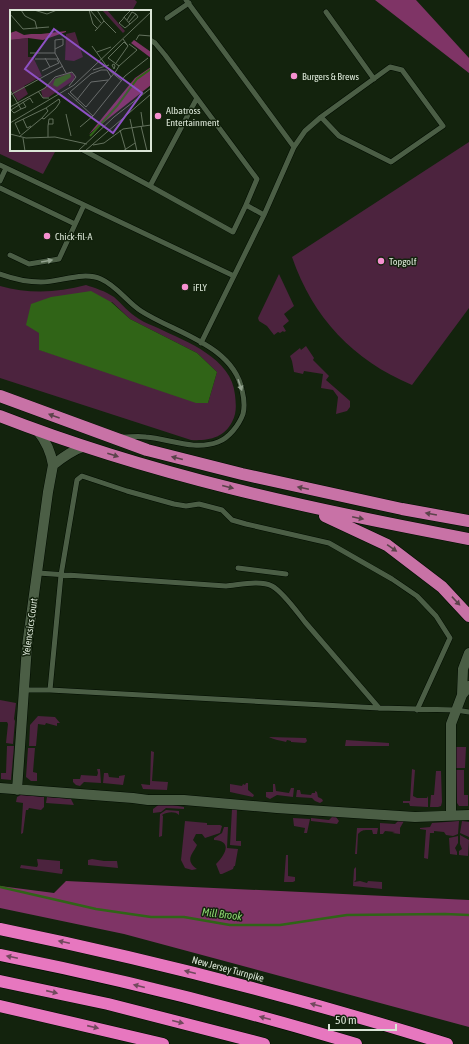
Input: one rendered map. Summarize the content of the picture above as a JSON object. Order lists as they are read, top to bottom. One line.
{"streets":{"highway":["New Jersey Turnpike"],"street":["Yelencsics Court"]},"water":["Mill Brook"],"places":["Burgers & Brews","Albatross Entertainment","Chick-fil-A","Topgolf","iFLY"],"scale_bar":"50 m"}
